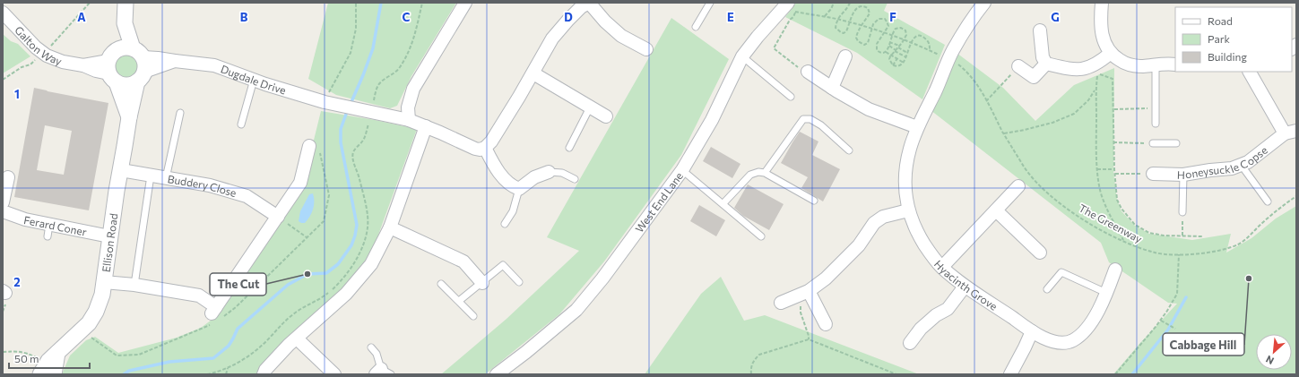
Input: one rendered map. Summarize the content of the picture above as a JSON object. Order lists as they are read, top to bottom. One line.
{"streets":{"street":["Galton Way","Dugdale Drive","Honeysuckle Copse","Buddery Close","West End Lane","Ferard Coner","Ellison Road","Hyacinth Grove"],"path":["The Greenway"]},"crossings":[["Galton Way","Ellison Road"],["Dugdale Drive","Ellison Road"],["Buddery Close","Ellison Road"],["Ferard Coner","Ellison Road"]],"places":["The Cut","Cabbage Hill"],"legend":["Road","Park","Building"],"scale_bar":"50 m","north":"bottom left","grid":{"columns":["A","B","C","D","E","F","G"],"rows":["1","2"]}}
